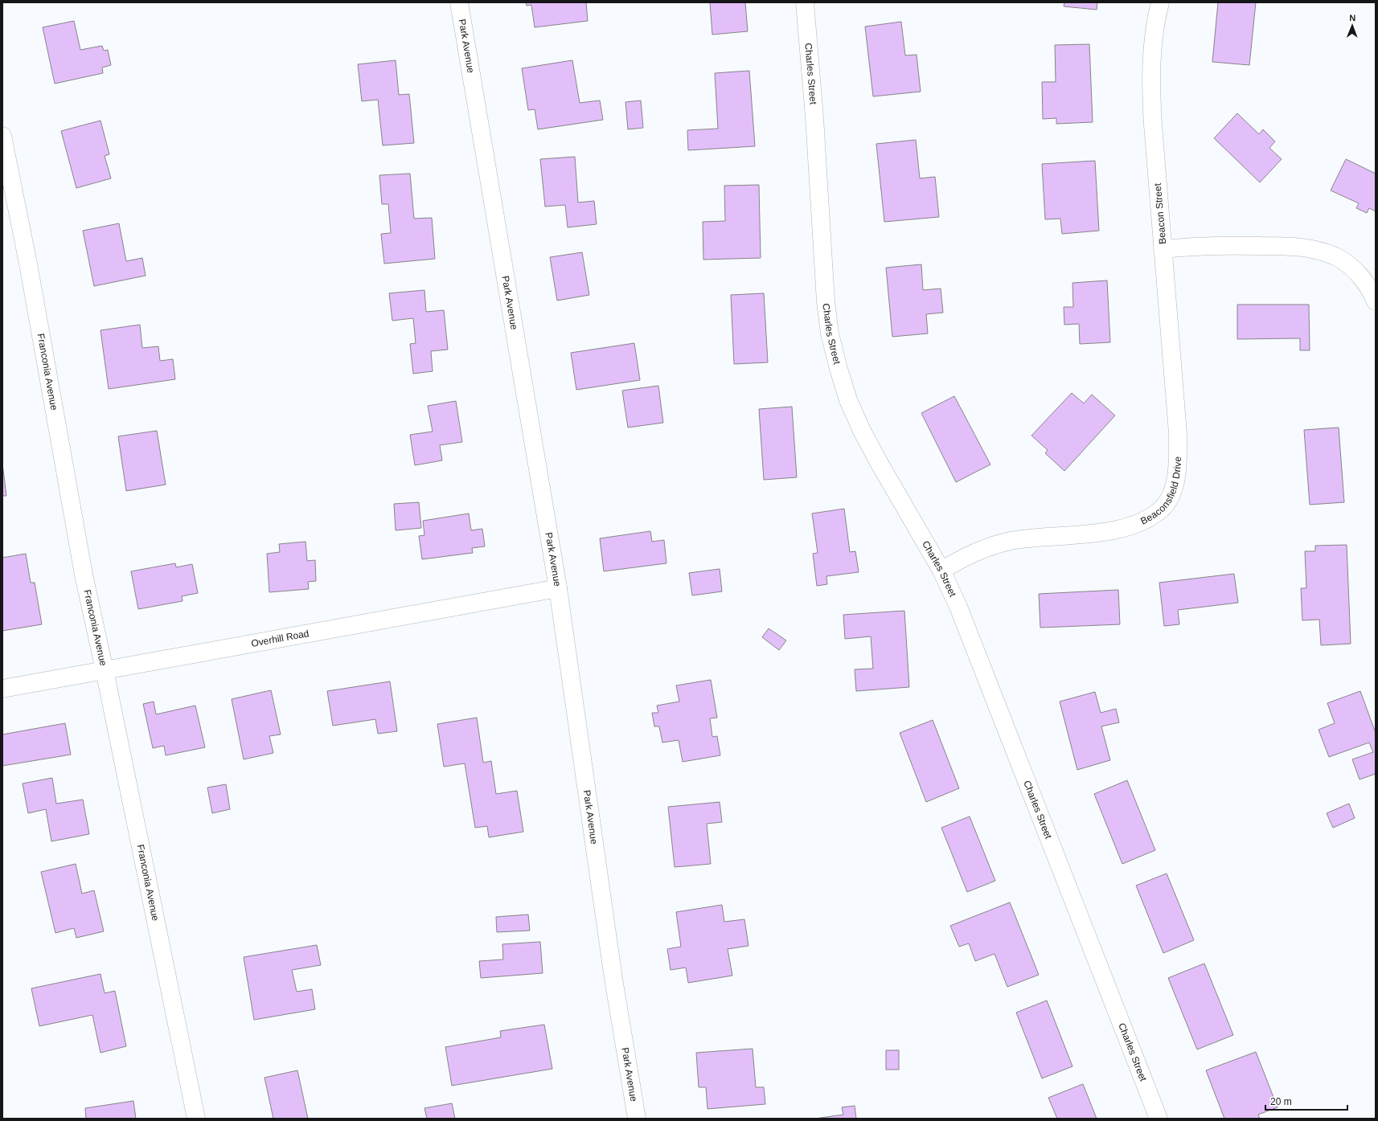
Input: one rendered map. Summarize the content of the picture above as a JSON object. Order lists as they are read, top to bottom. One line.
{"streets":{"street":["Park Avenue","Charles Street","Beacon Street","Franconia Avenue","Beaconsfield Drive","Overhill Road"]},"crossings":[["Park Avenue","Overhill Road"],["Charles Street","Beaconsfield Drive"],["Beacon Street","Beaconsfield Drive"],["Franconia Avenue","Overhill Road"]],"scale_bar":"20 m","north":"top"}
